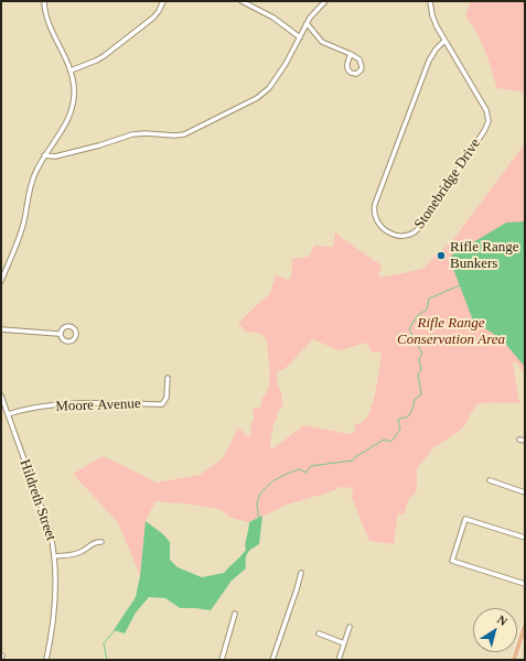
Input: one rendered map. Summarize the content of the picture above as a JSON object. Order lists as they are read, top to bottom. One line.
{"streets":{"street":["Stonebridge Drive","Moore Avenue","Hildreth Street"]},"crossings":[["Moore Avenue","Hildreth Street"]],"parks":["Rifle Range Conservation Area"],"places":["Rifle Range Bunkers"],"north":"top right"}
